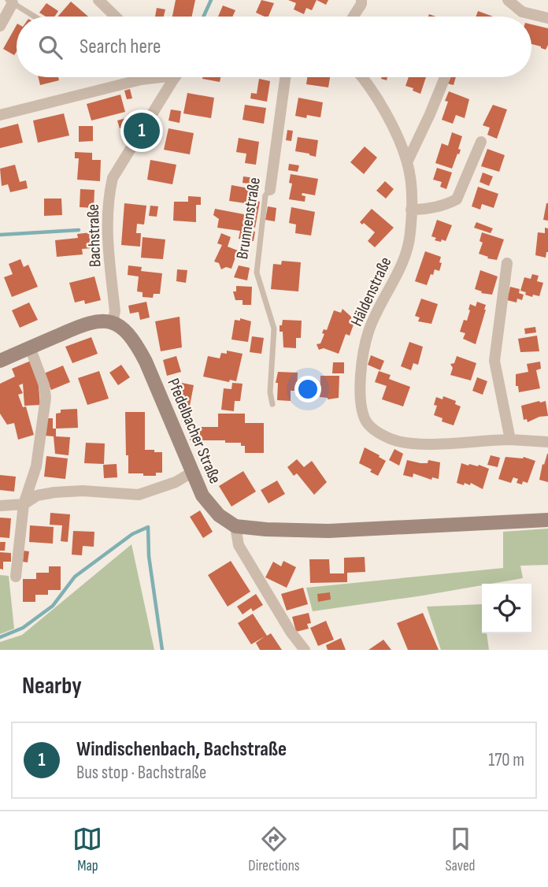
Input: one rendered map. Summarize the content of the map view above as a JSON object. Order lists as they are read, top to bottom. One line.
{"streets":{"street":["Brunnenstraße","Bachstraße","Häldenstraße","Pfedelbacher Straße"]},"crossings":[["Bachstraße","Pfedelbacher Straße"]],"page":{"search":"Search here","pins":"1","heading":"Nearby","list":[{"mark":"1","name":"Windischenbach, Bachstraße","note":"Bus stop · Bachstraße","value":"170 m"}],"nav":["Map","Directions","Saved"]}}
